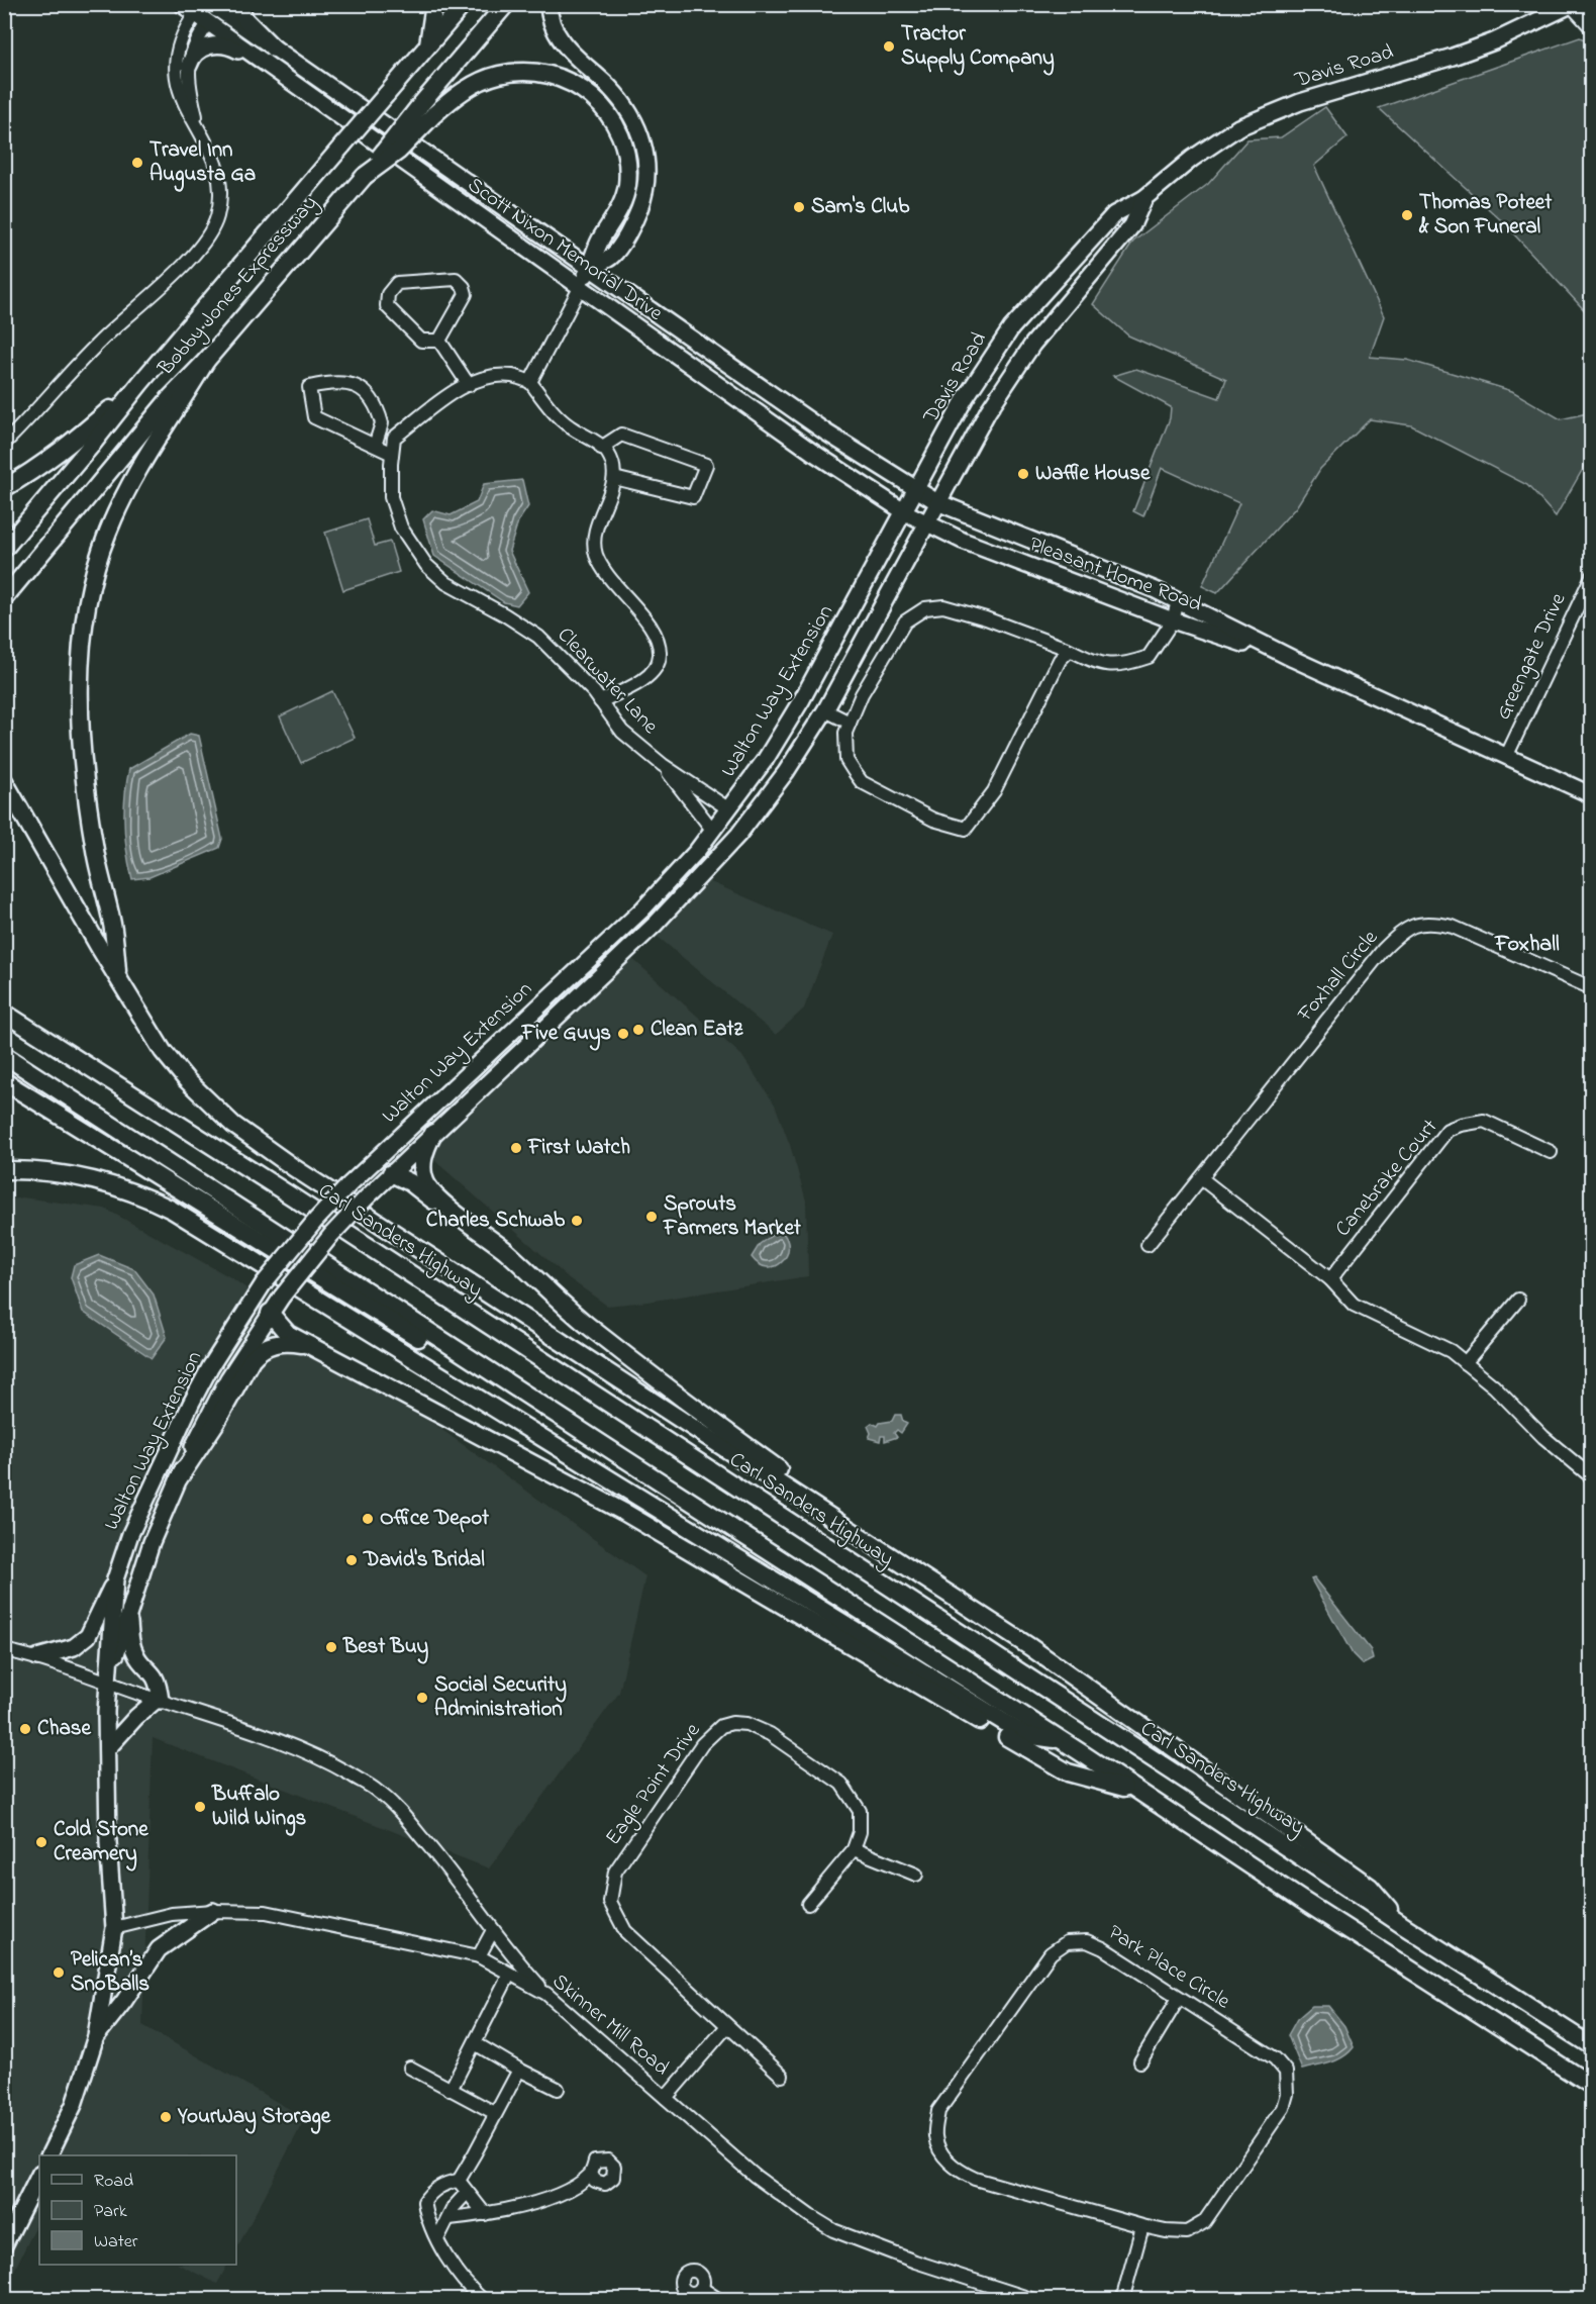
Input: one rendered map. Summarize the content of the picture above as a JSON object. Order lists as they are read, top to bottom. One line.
{"streets":{"highway":["Bobby Jones Expressway","Carl Sanders Highway"],"main road":["Davis Road","Scott Nixon Memorial Drive","Pleasant Home Road","Walton Way Extension"],"street":["Greengate Drive","Clearwater Lane","Foxhall Circle","Canebrake Court","Eagle Point Drive","Park Place Circle","Skinner Mill Road"]},"crossings":[["Davis Road","Scott Nixon Memorial Drive"],["Davis Road","Pleasant Home Road"],["Davis Road","Walton Way Extension"],["Scott Nixon Memorial Drive","Pleasant Home Road"],["Scott Nixon Memorial Drive","Walton Way Extension"],["Pleasant Home Road","Greengate Drive"],["Pleasant Home Road","Walton Way Extension"],["Clearwater Lane","Walton Way Extension"],["Walton Way Extension","Skinner Mill Road"]],"districts":["Foxhall"],"places":["Tractor Supply Company","Travel Inn Augusta Ga","Sam's Club","Thomas Poteet & Son Funeral","Waffle House","Clean Eatz","Five Guys","First Watch","Sprouts Farmers Market","Charles Schwab","Office Depot","David's Bridal","Best Buy","Social Security Administration","Chase","Buffalo Wild Wings","Cold Stone Creamery","Pelican’s SnoBalls","YourWay Storage"],"legend":["Road","Park","Water"]}
